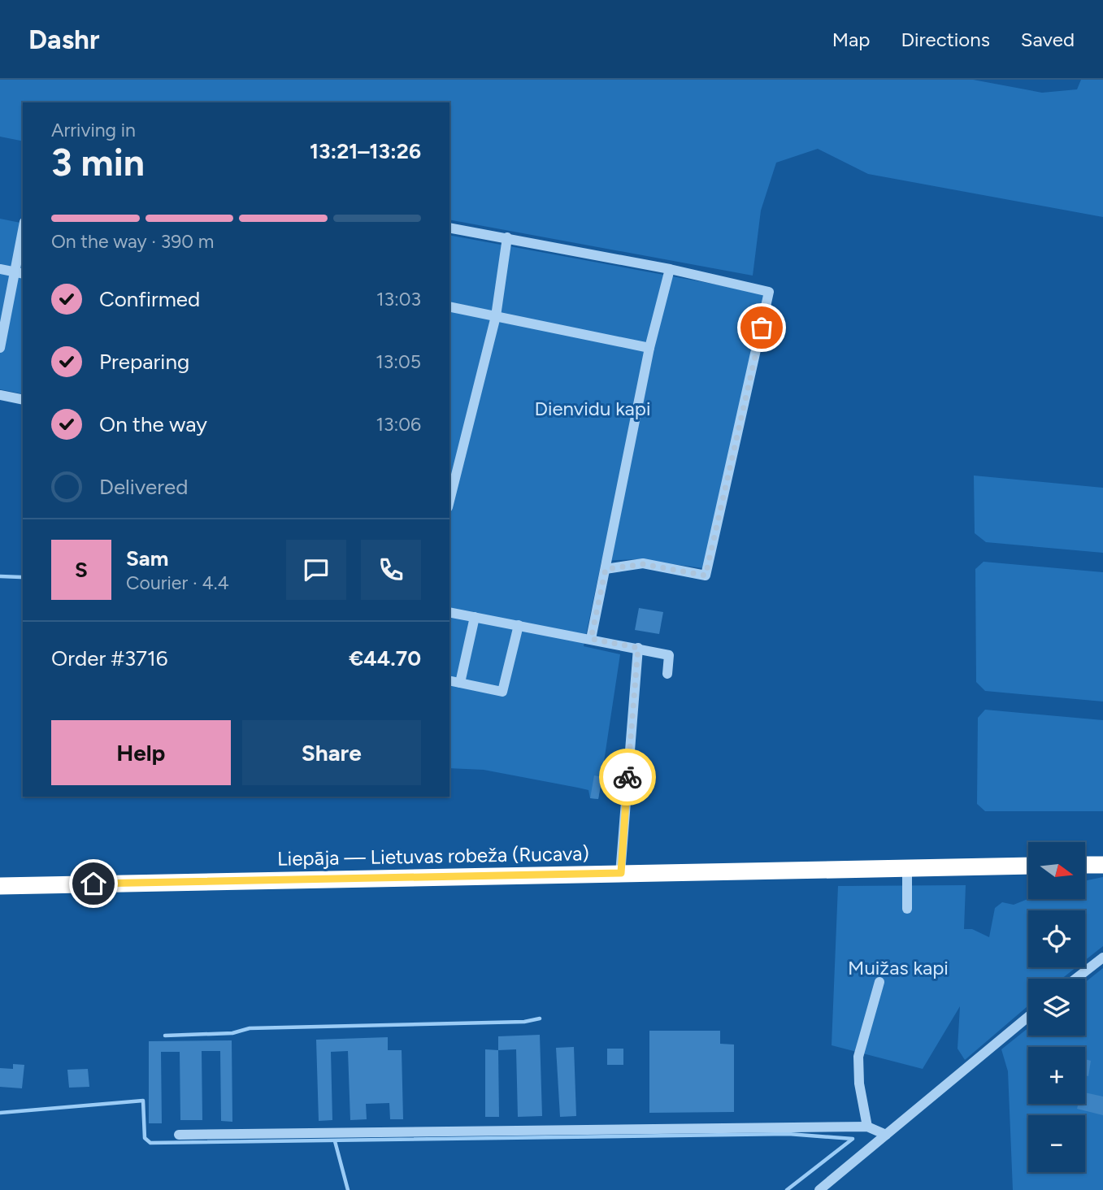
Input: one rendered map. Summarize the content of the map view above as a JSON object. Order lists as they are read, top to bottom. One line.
{"streets":{"highway":["Liepāja — Lietuvas robeža (Rucava)"]},"parks":["Dienvidu kapi","Muižas kapi"],"north":"right","page":{"header":"Dashr","nav":["Map","Directions","Saved"],"heading":["3 min","Arriving in","13:21–13:26"],"panel":["Sam","Courier · 4.4","Order #3716","€44.70"],"bar":"On the way · 390 m","list":[["Confirmed","13:03"],["Preparing","13:05"],["On the way","13:06"],"Delivered"],"round":"S","buttons":["Help","Share"],"map_buttons":["+","−"]}}
